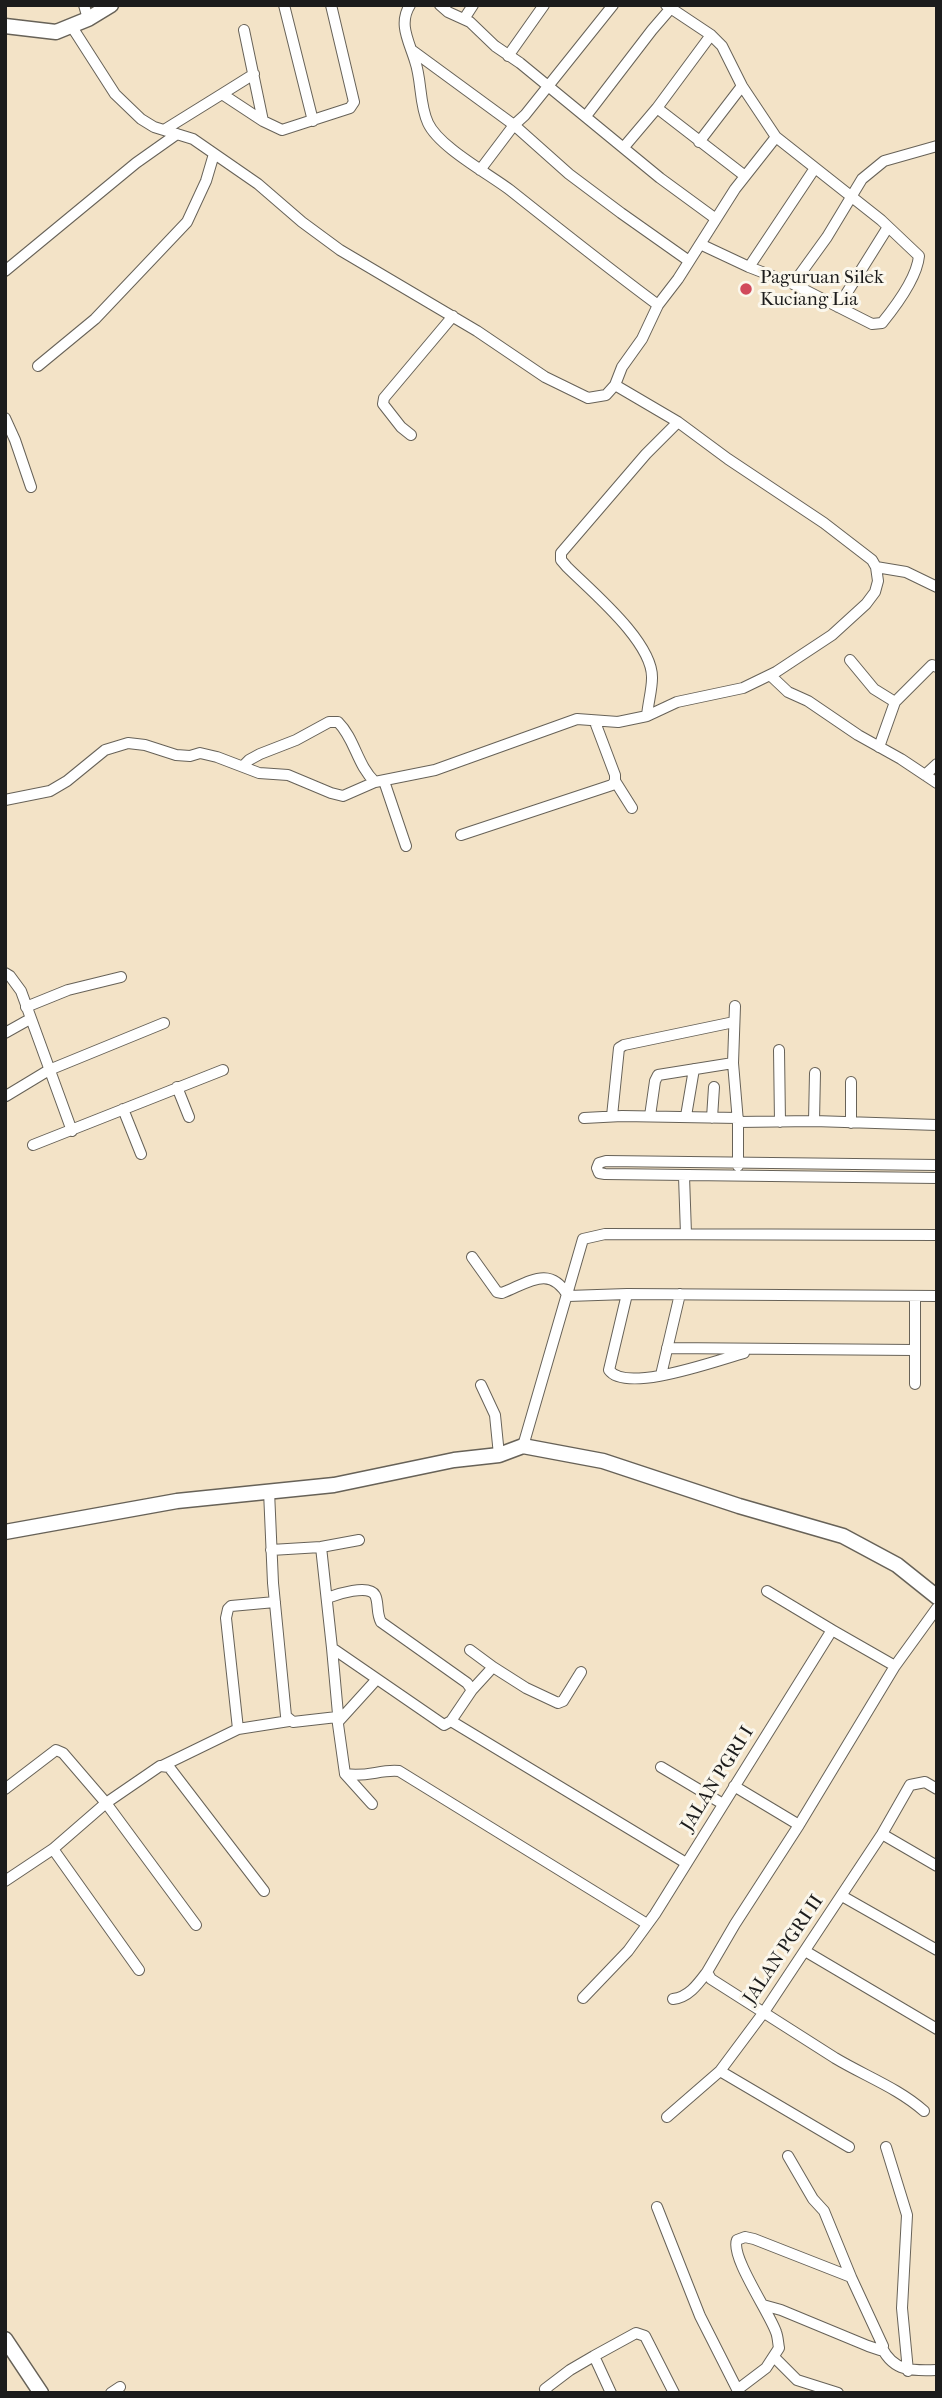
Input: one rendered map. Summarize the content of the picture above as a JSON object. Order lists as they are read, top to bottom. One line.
{"streets":{"street":["JALAN PGRI I","JALAN PGRI II"]},"places":["Paguruan Silek Kuciang Lia"]}
